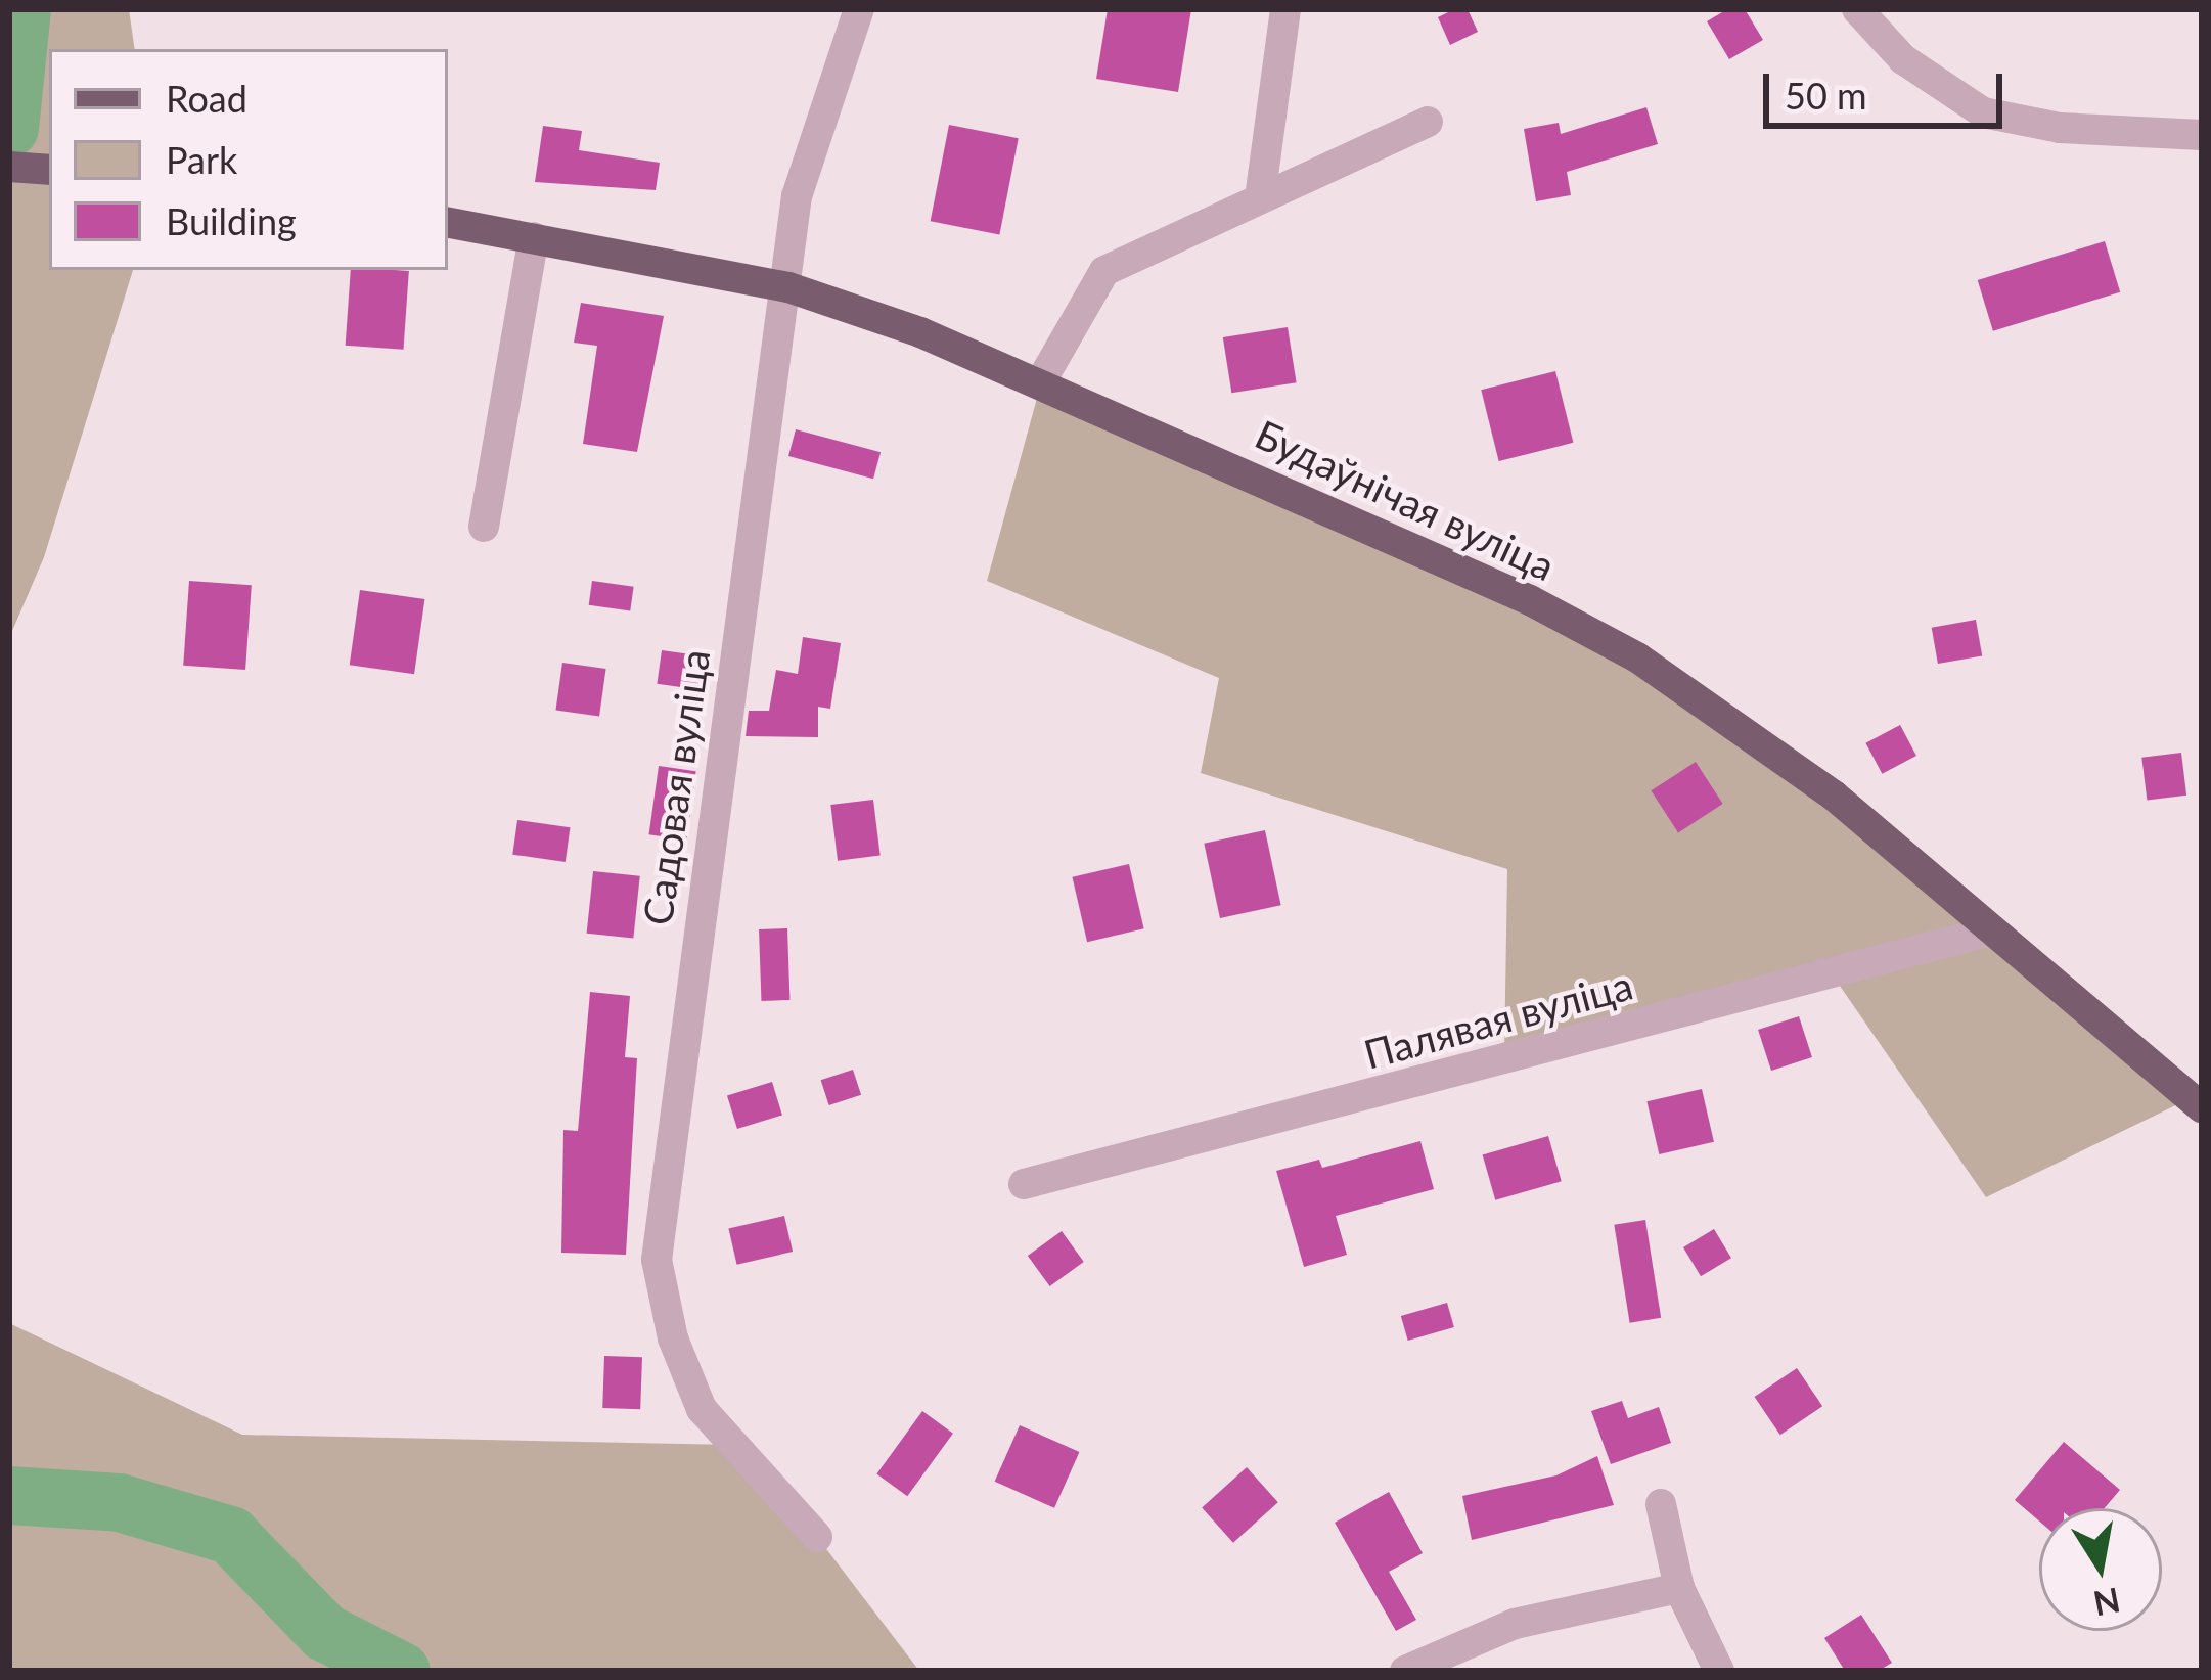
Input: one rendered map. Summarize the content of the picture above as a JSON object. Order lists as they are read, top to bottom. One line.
{"streets":{"main road":["Будаўнічая вуліца"],"street":["Садовая вуліца","Палявая вуліца"]},"crossings":[["Будаўнічая вуліца","Садовая вуліца"],["Будаўнічая вуліца","Палявая вуліца"]],"legend":["Road","Park","Building"],"scale_bar":"50 m","north":"bottom"}
